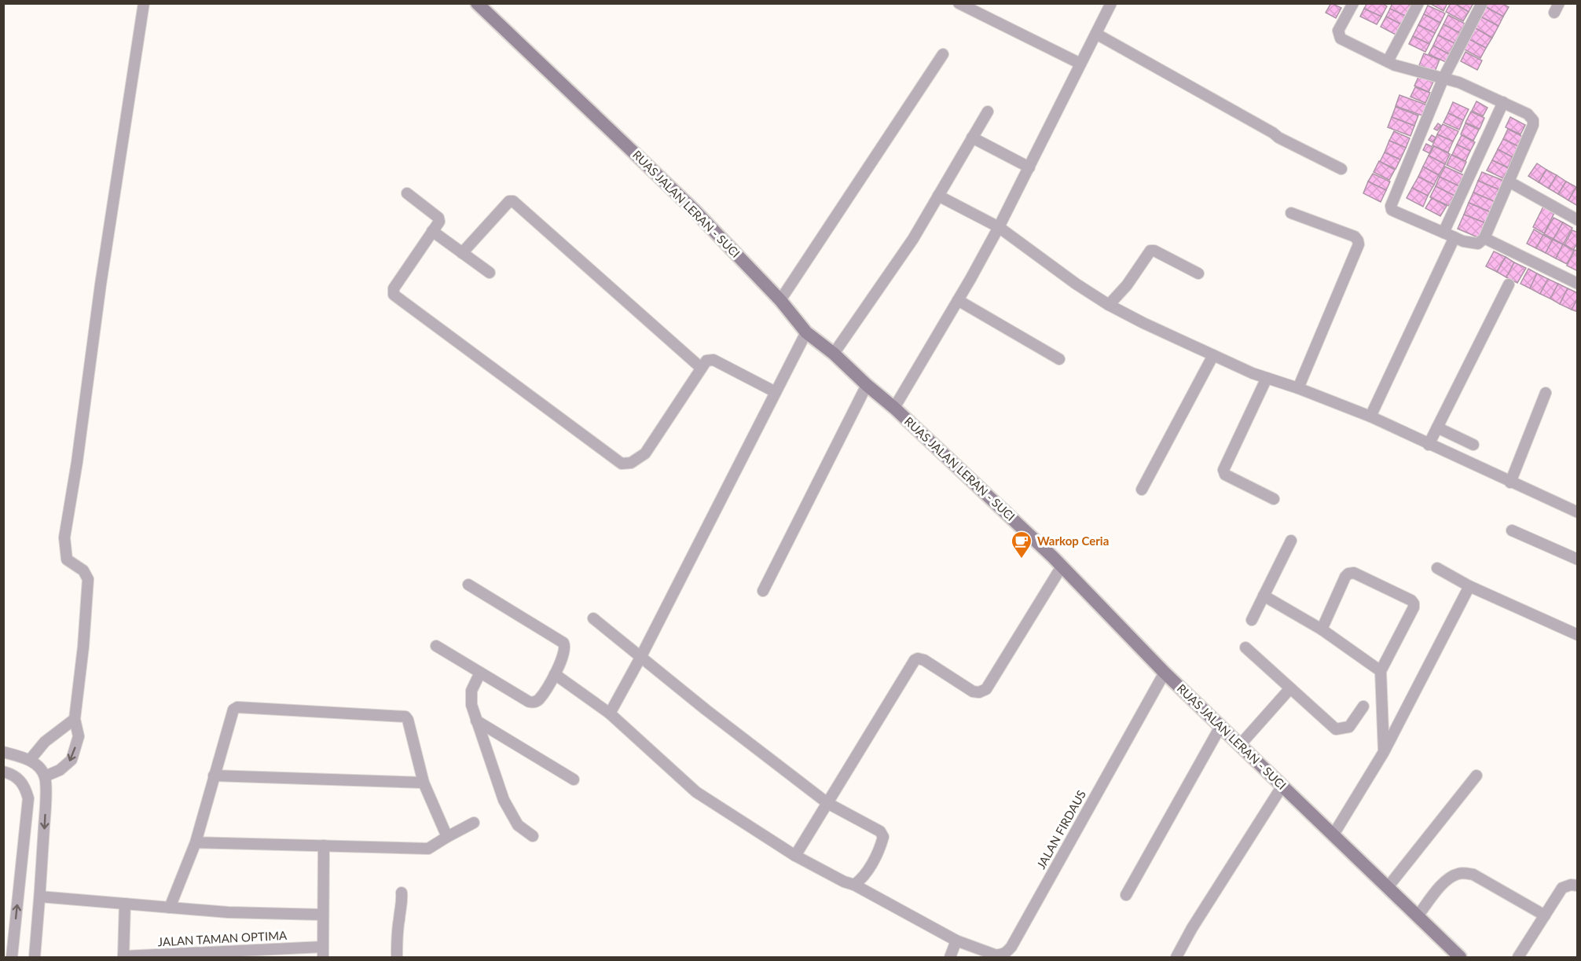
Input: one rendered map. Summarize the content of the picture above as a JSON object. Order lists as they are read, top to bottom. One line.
{"streets":{"main road":["RUAS JALAN LERAN - SUCI"],"street":["JALAN FIRDAUS","JALAN TAMAN OPTIMA"]},"crossings":[["RUAS JALAN LERAN - SUCI","JALAN FIRDAUS"]],"places":{"cafe":["Warkop Ceria"]}}
